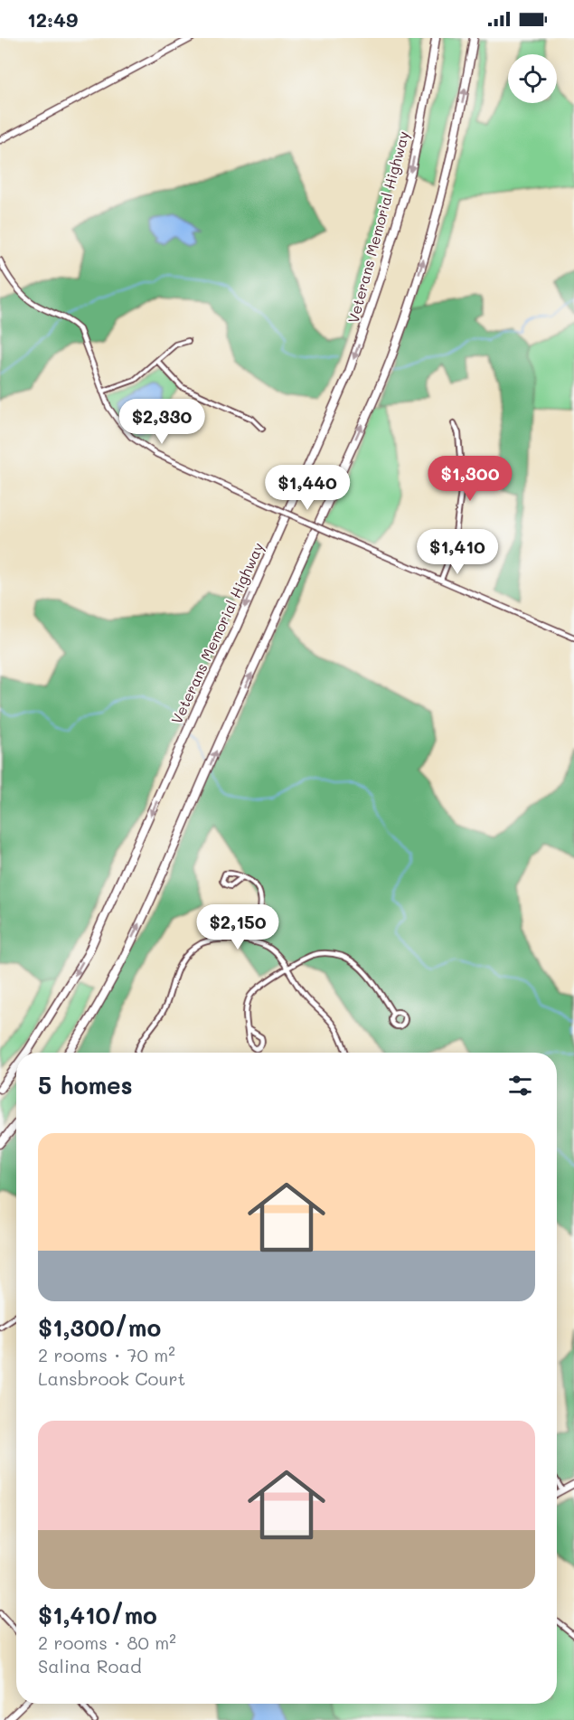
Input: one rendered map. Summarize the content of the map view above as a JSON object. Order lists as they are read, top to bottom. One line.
{"streets":{"highway":["Veterans Memorial Highway"]},"page":{"status":"12:49","price":["$2,330","$1,300","$1,440","$1,410","$2,150"],"heading":"5 homes","list":[{"name":"$1,300/mo","note":"2 rooms · 70 m² · Lansbrook Court"},{"name":"$1,410/mo","note":"2 rooms · 80 m² · Salina Road"}]}}
